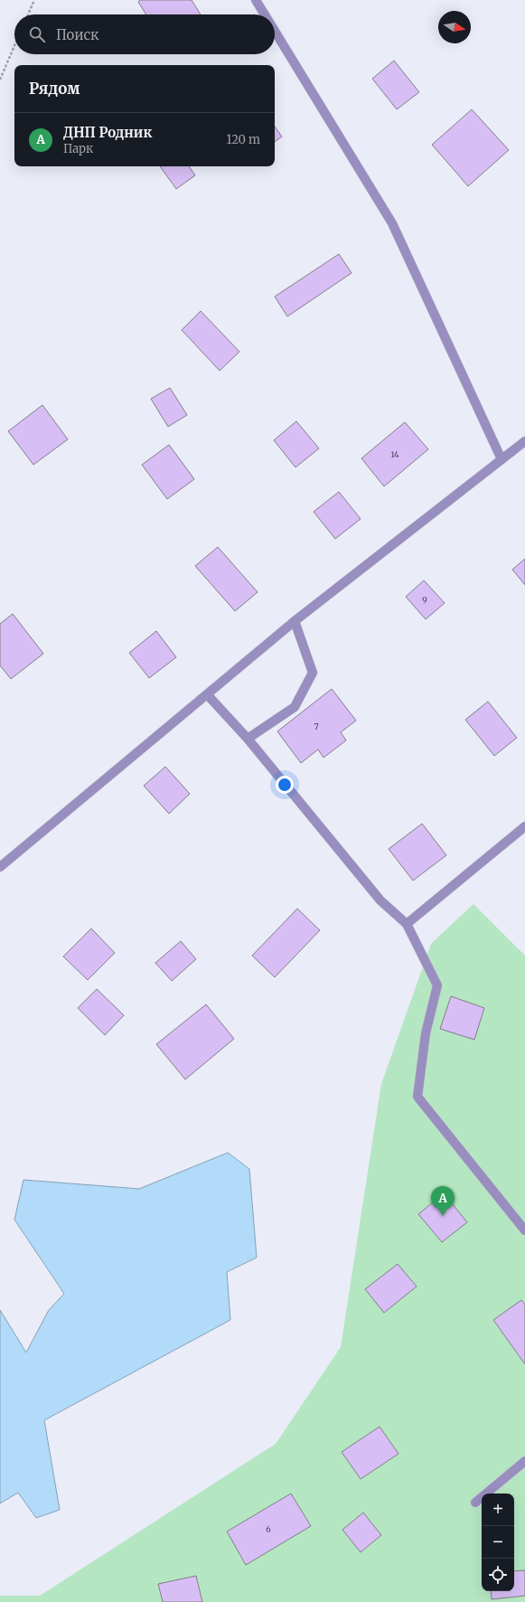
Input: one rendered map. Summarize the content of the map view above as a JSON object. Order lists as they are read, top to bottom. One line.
{"house_numbers":["14","9","7","6"],"north":"right","page":{"search":"Поиск","heading":"Рядом","list":[{"mark":"A","name":"ДНП Родник","note":"Парк","value":"120 m"}],"pins":"A","map_buttons":["+","−"]}}
